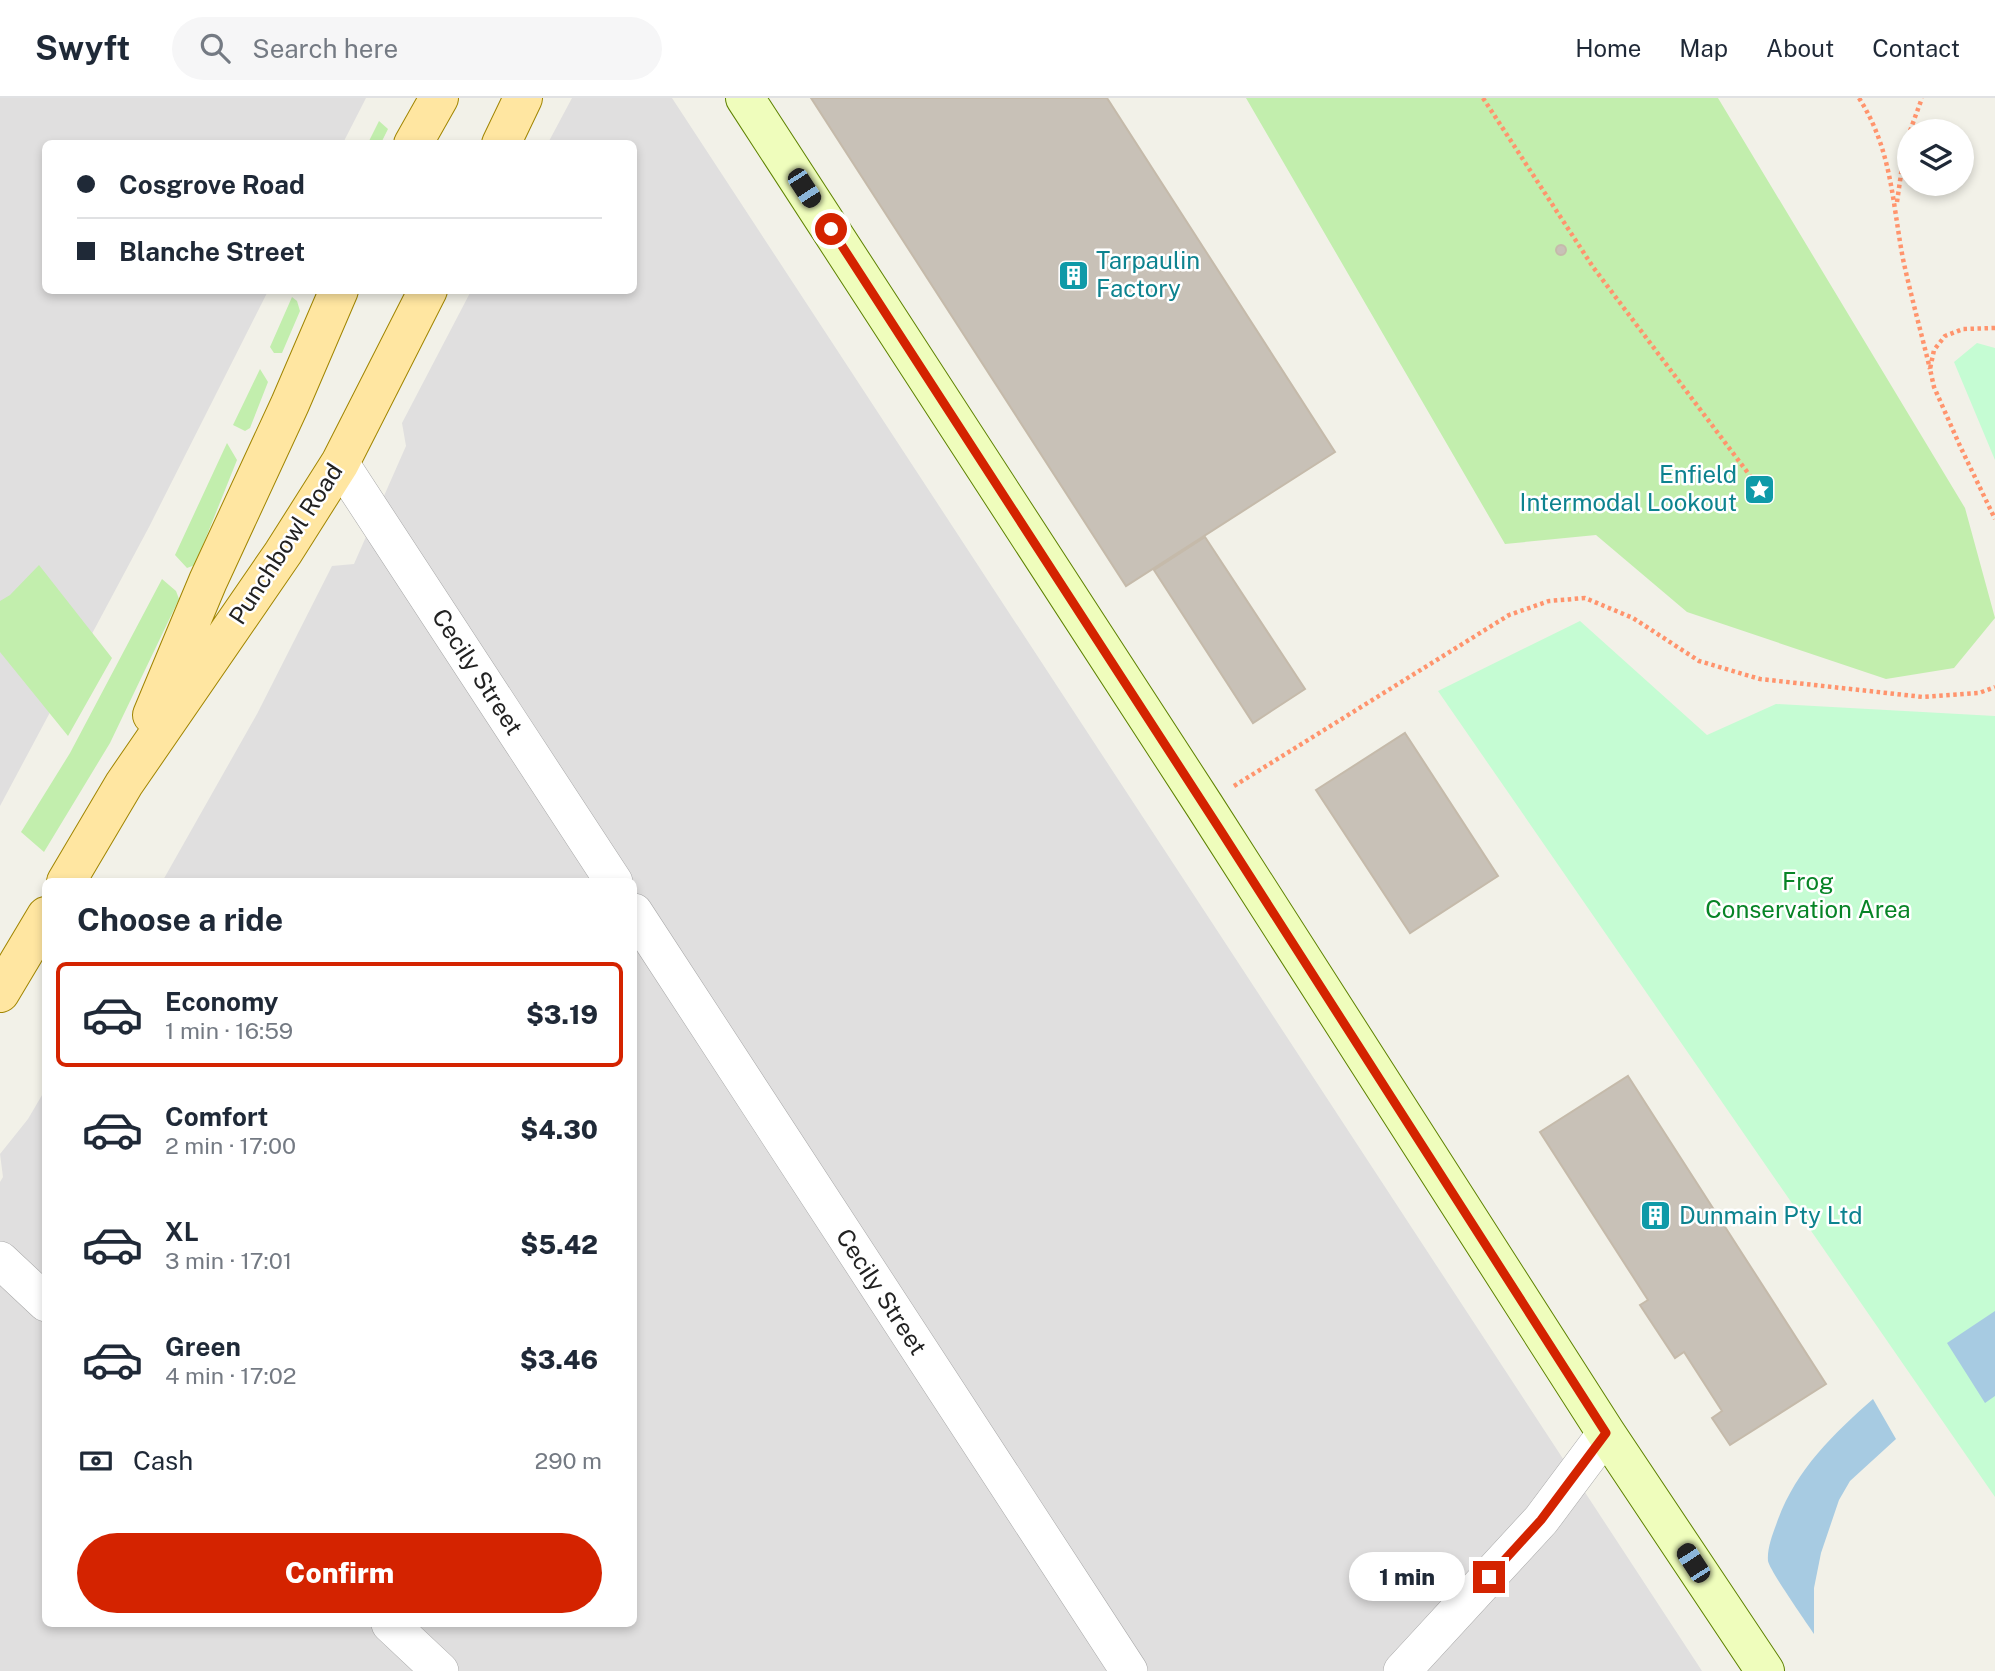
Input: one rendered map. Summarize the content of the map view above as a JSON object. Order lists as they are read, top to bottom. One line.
{"streets":{"main road":["Punchbowl Road"],"street":["Cecily Street"]},"crossings":[["Punchbowl Road","Cecily Street"]],"parks":["Frog Conservation Area"],"places":{"building":["Tarpaulin Factory","Dunmain Pty Ltd"],"place":["Enfield Intermodal Lookout"]},"page":{"header":"Swyft","search":"Search here","nav":["Home","Map","About","Contact"],"banner":["Cosgrove Road","Blanche Street"],"heading":"Choose a ride","list":[{"name":"Economy","note":"1 min · 16:59","value":"$3.19"},{"name":"Comfort","note":"2 min · 17:00","value":"$4.30"},{"name":"XL","note":"3 min · 17:01","value":"$5.42"},{"name":"Green","note":"4 min · 17:02","value":"$3.46"}],"pay":["Cash","290 m"],"buttons":"Confirm","bubble":"1 min"}}
